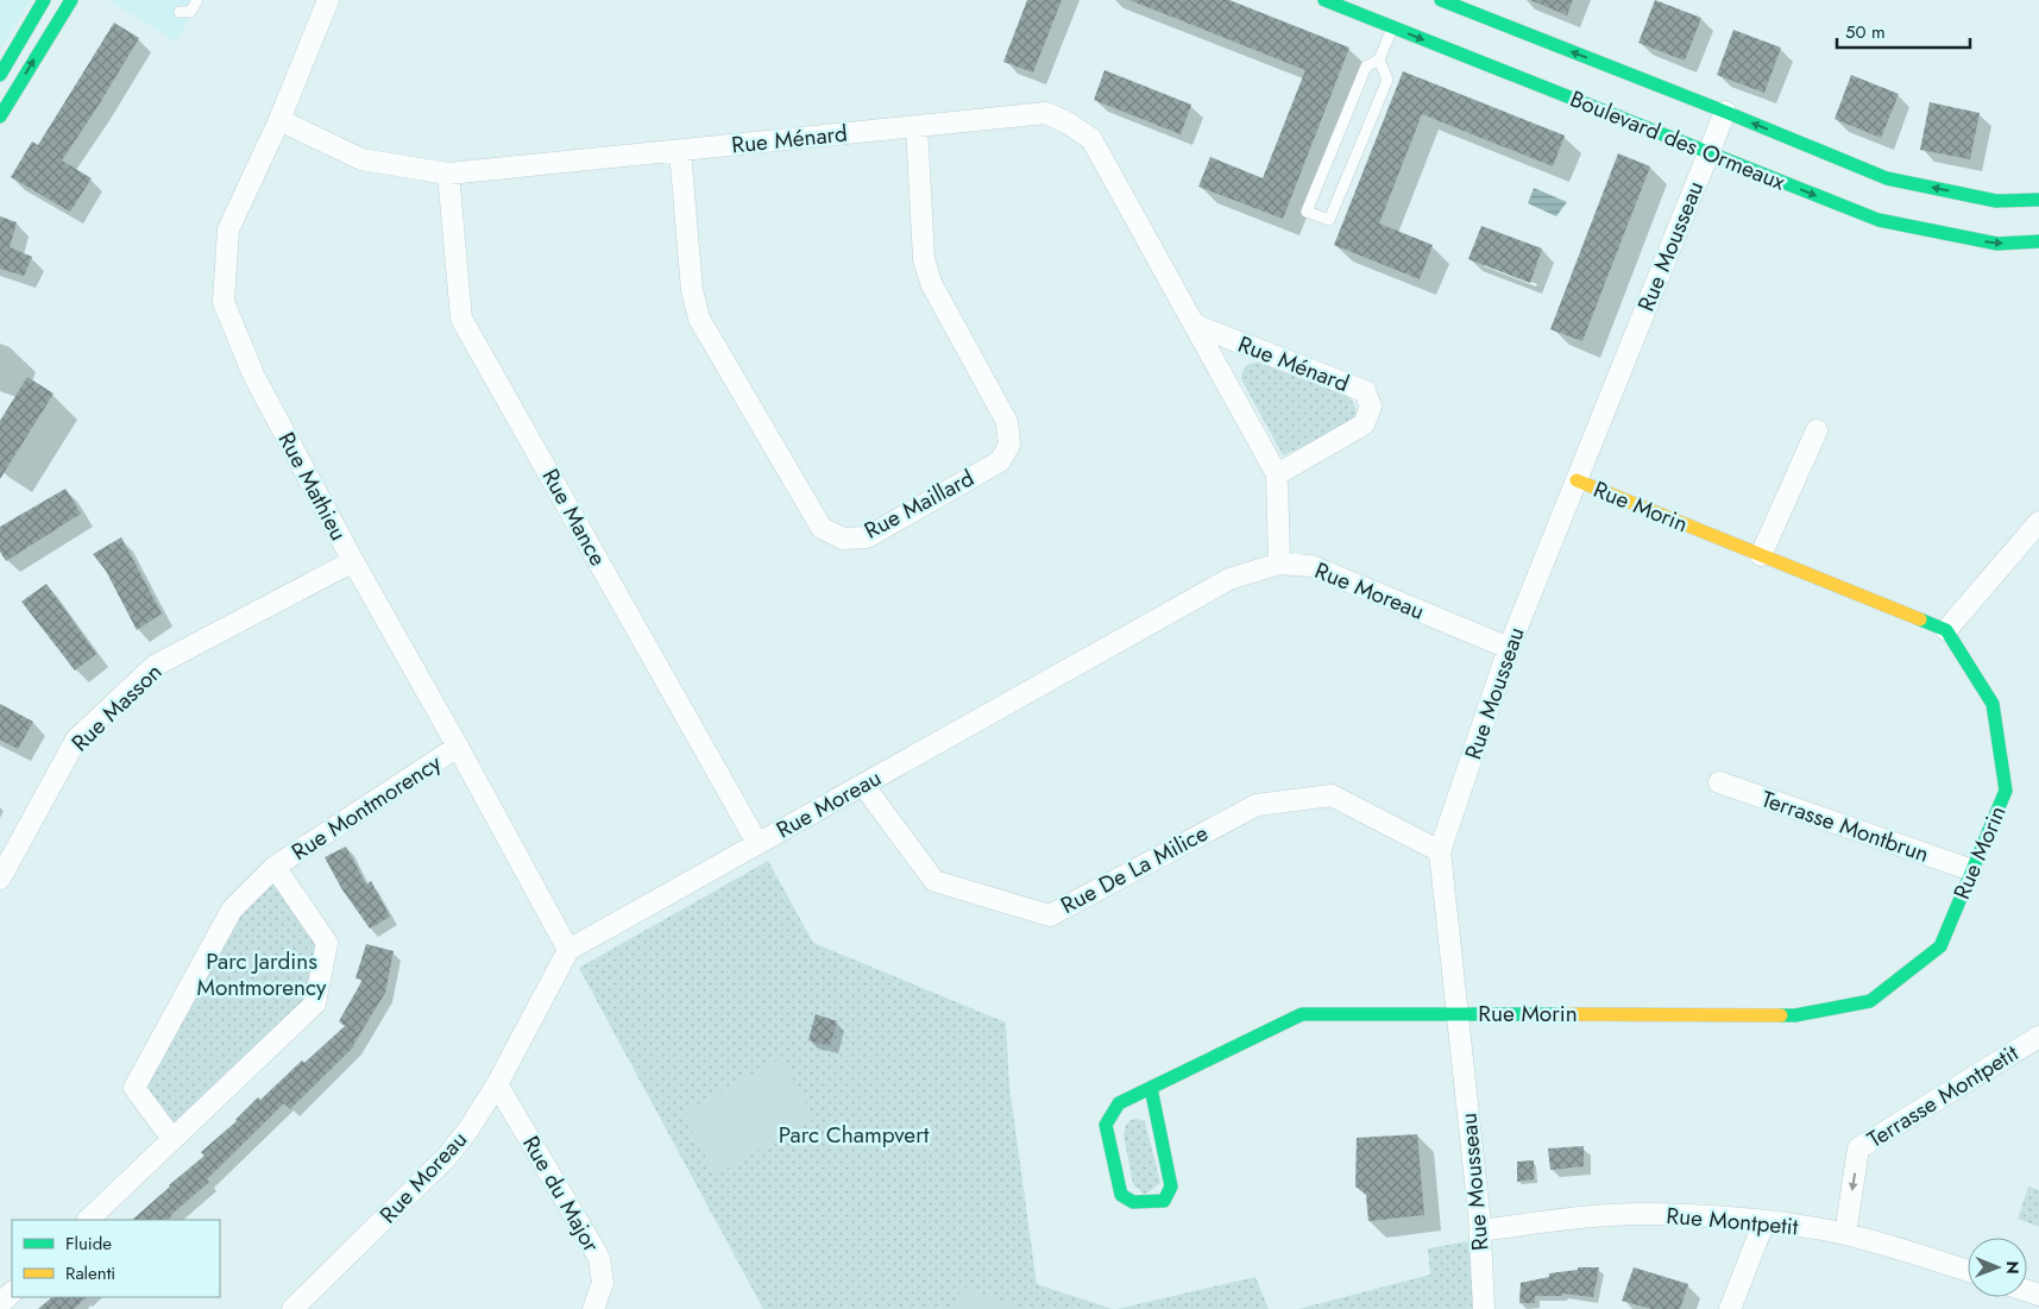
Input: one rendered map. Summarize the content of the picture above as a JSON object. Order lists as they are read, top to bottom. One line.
{"streets":{"street":["Rue Ménard","Boulevard des Ormeaux","Rue Mousseau","Rue Mathieu","Rue Maillard","Rue Morin","Rue Mance","Rue Moreau","Rue Masson","Rue Montmorency","Terrasse Montbrun","Rue De La Milice","Terrasse Montpetit","Rue du Major","Rue Montpetit"]},"crossings":[["Rue Ménard","Rue Mathieu"],["Rue Ménard","Rue Maillard"],["Rue Ménard","Rue Mance"],["Rue Ménard","Rue Moreau"],["Boulevard des Ormeaux","Rue Mousseau"],["Rue Mousseau","Rue Morin"],["Rue Mousseau","Rue Moreau"],["Rue Mousseau","Rue De La Milice"],["Rue Mousseau","Rue Montpetit"],["Rue Mathieu","Rue Moreau"],["Rue Mathieu","Rue Masson"],["Rue Mathieu","Rue Montmorency"],["Rue Morin","Terrasse Montbrun"],["Rue Mance","Rue Moreau"],["Rue Moreau","Rue De La Milice"],["Rue Moreau","Rue du Major"],["Terrasse Montpetit","Rue Montpetit"]],"one_way":["Terrasse Montpetit"],"parks":["Parc Jardins Montmorency","Parc Champvert"],"legend":["Fluide","Ralenti"],"scale_bar":"50 m","north":"right"}
